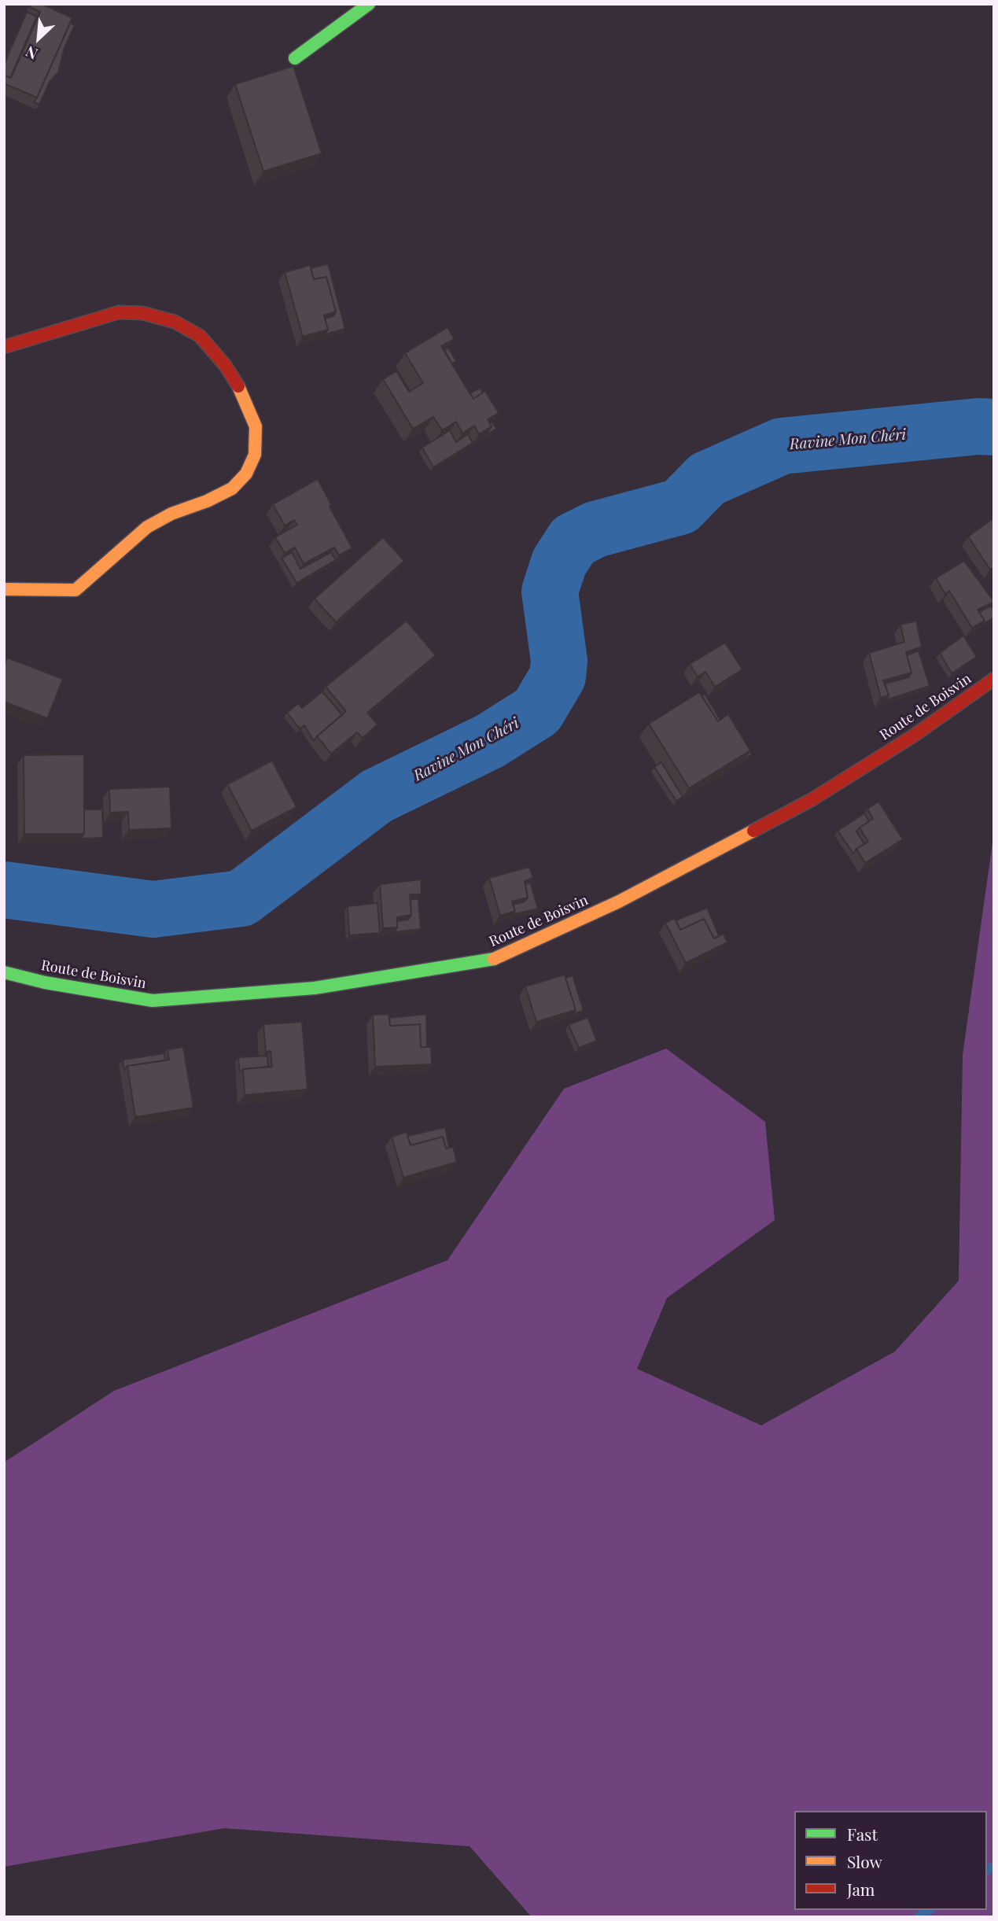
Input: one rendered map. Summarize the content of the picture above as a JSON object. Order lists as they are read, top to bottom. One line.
{"streets":{"main road":["Route de Boisvin"]},"water":["Ravine Mon Chéri"],"legend":["Fast","Slow","Jam"],"north":"bottom left"}
